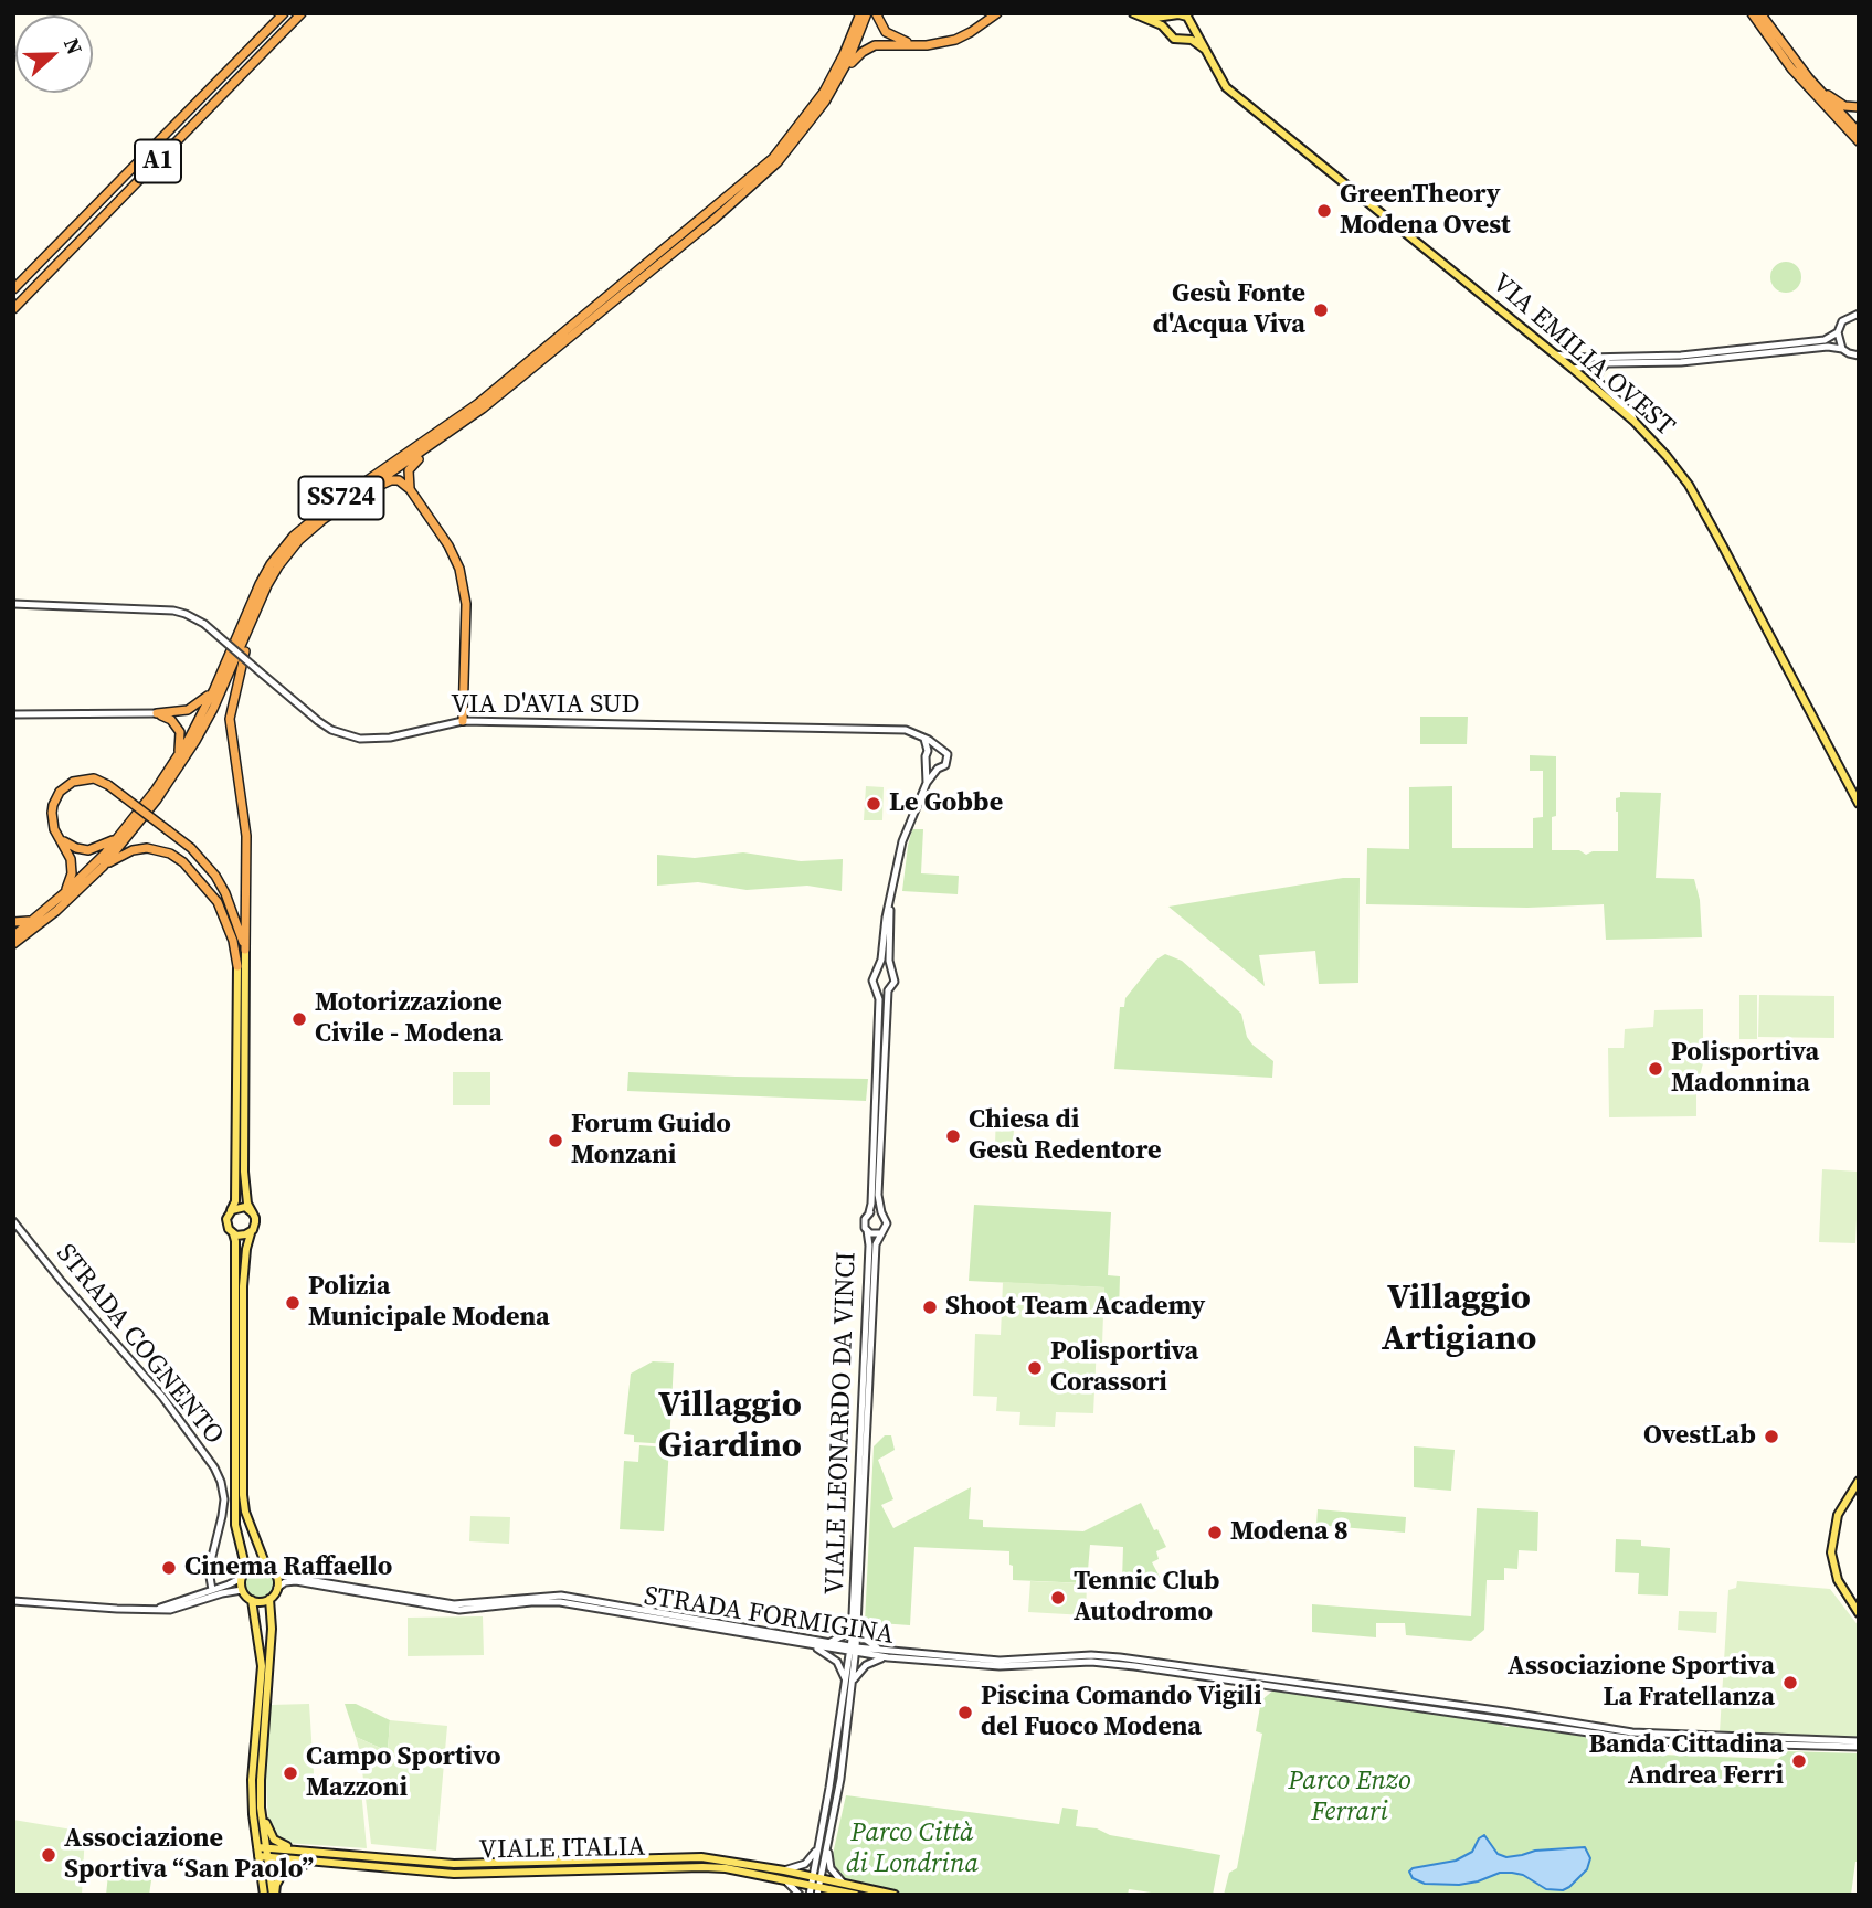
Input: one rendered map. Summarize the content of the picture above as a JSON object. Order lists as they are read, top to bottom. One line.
{"streets":{"highway":["A1","SS724"],"main road":["VIA EMILIA OVEST","VIALE ITALIA"],"street":["VIA D'AVIA SUD","STRADA COGNENTO","VIALE LEONARDO DA VINCI","STRADA FORMIGINA"]},"districts":["Villaggio Artigiano","Villaggio Giardino"],"parks":["Parco Enzo Ferrari","Parco Città di Londrina"],"places":["GreenTheory Modena Ovest","Gesù Fonte d'Acqua Viva","Le Gobbe","Motorizzazione Civile - Modena","Polisportiva Madonnina","Chiesa di Gesù Redentore","Forum Guido Monzani","Polizia Municipale Modena","Shoot Team Academy","Polisportiva Corassori","OvestLab","Modena 8","Cinema Raffaello","Tennic Club Autodromo","Associazione Sportiva La Fratellanza","Piscina Comando Vigili del Fuoco Modena","Banda Cittadina Andrea Ferri","Campo Sportivo Mazzoni","Associazione Sportiva “San Paolo”"],"north":"right"}
